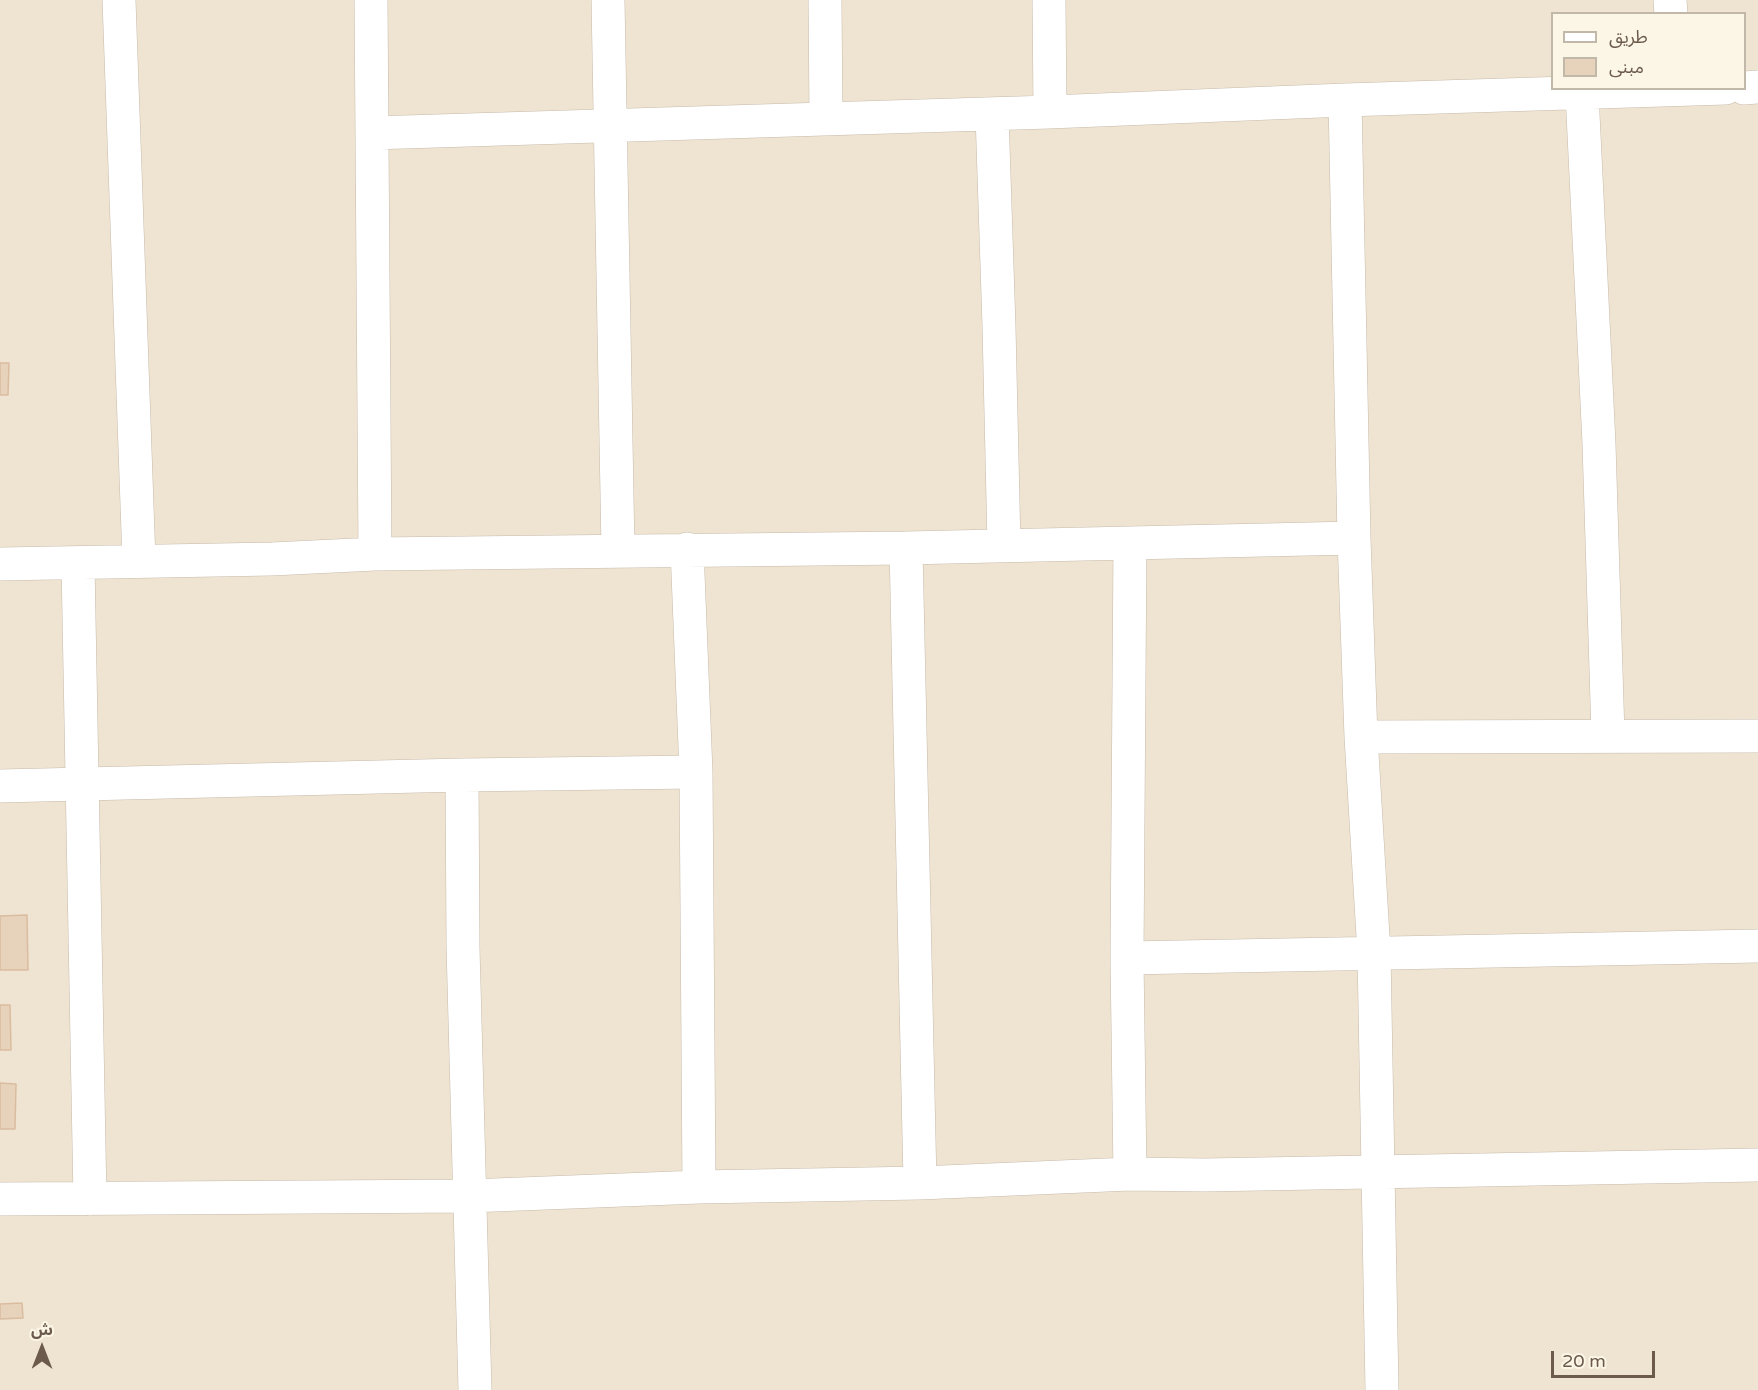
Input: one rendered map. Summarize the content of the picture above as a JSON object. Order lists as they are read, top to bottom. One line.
{"legend":["طريق","مبنى"],"scale_bar":"20 m","north":"top"}
